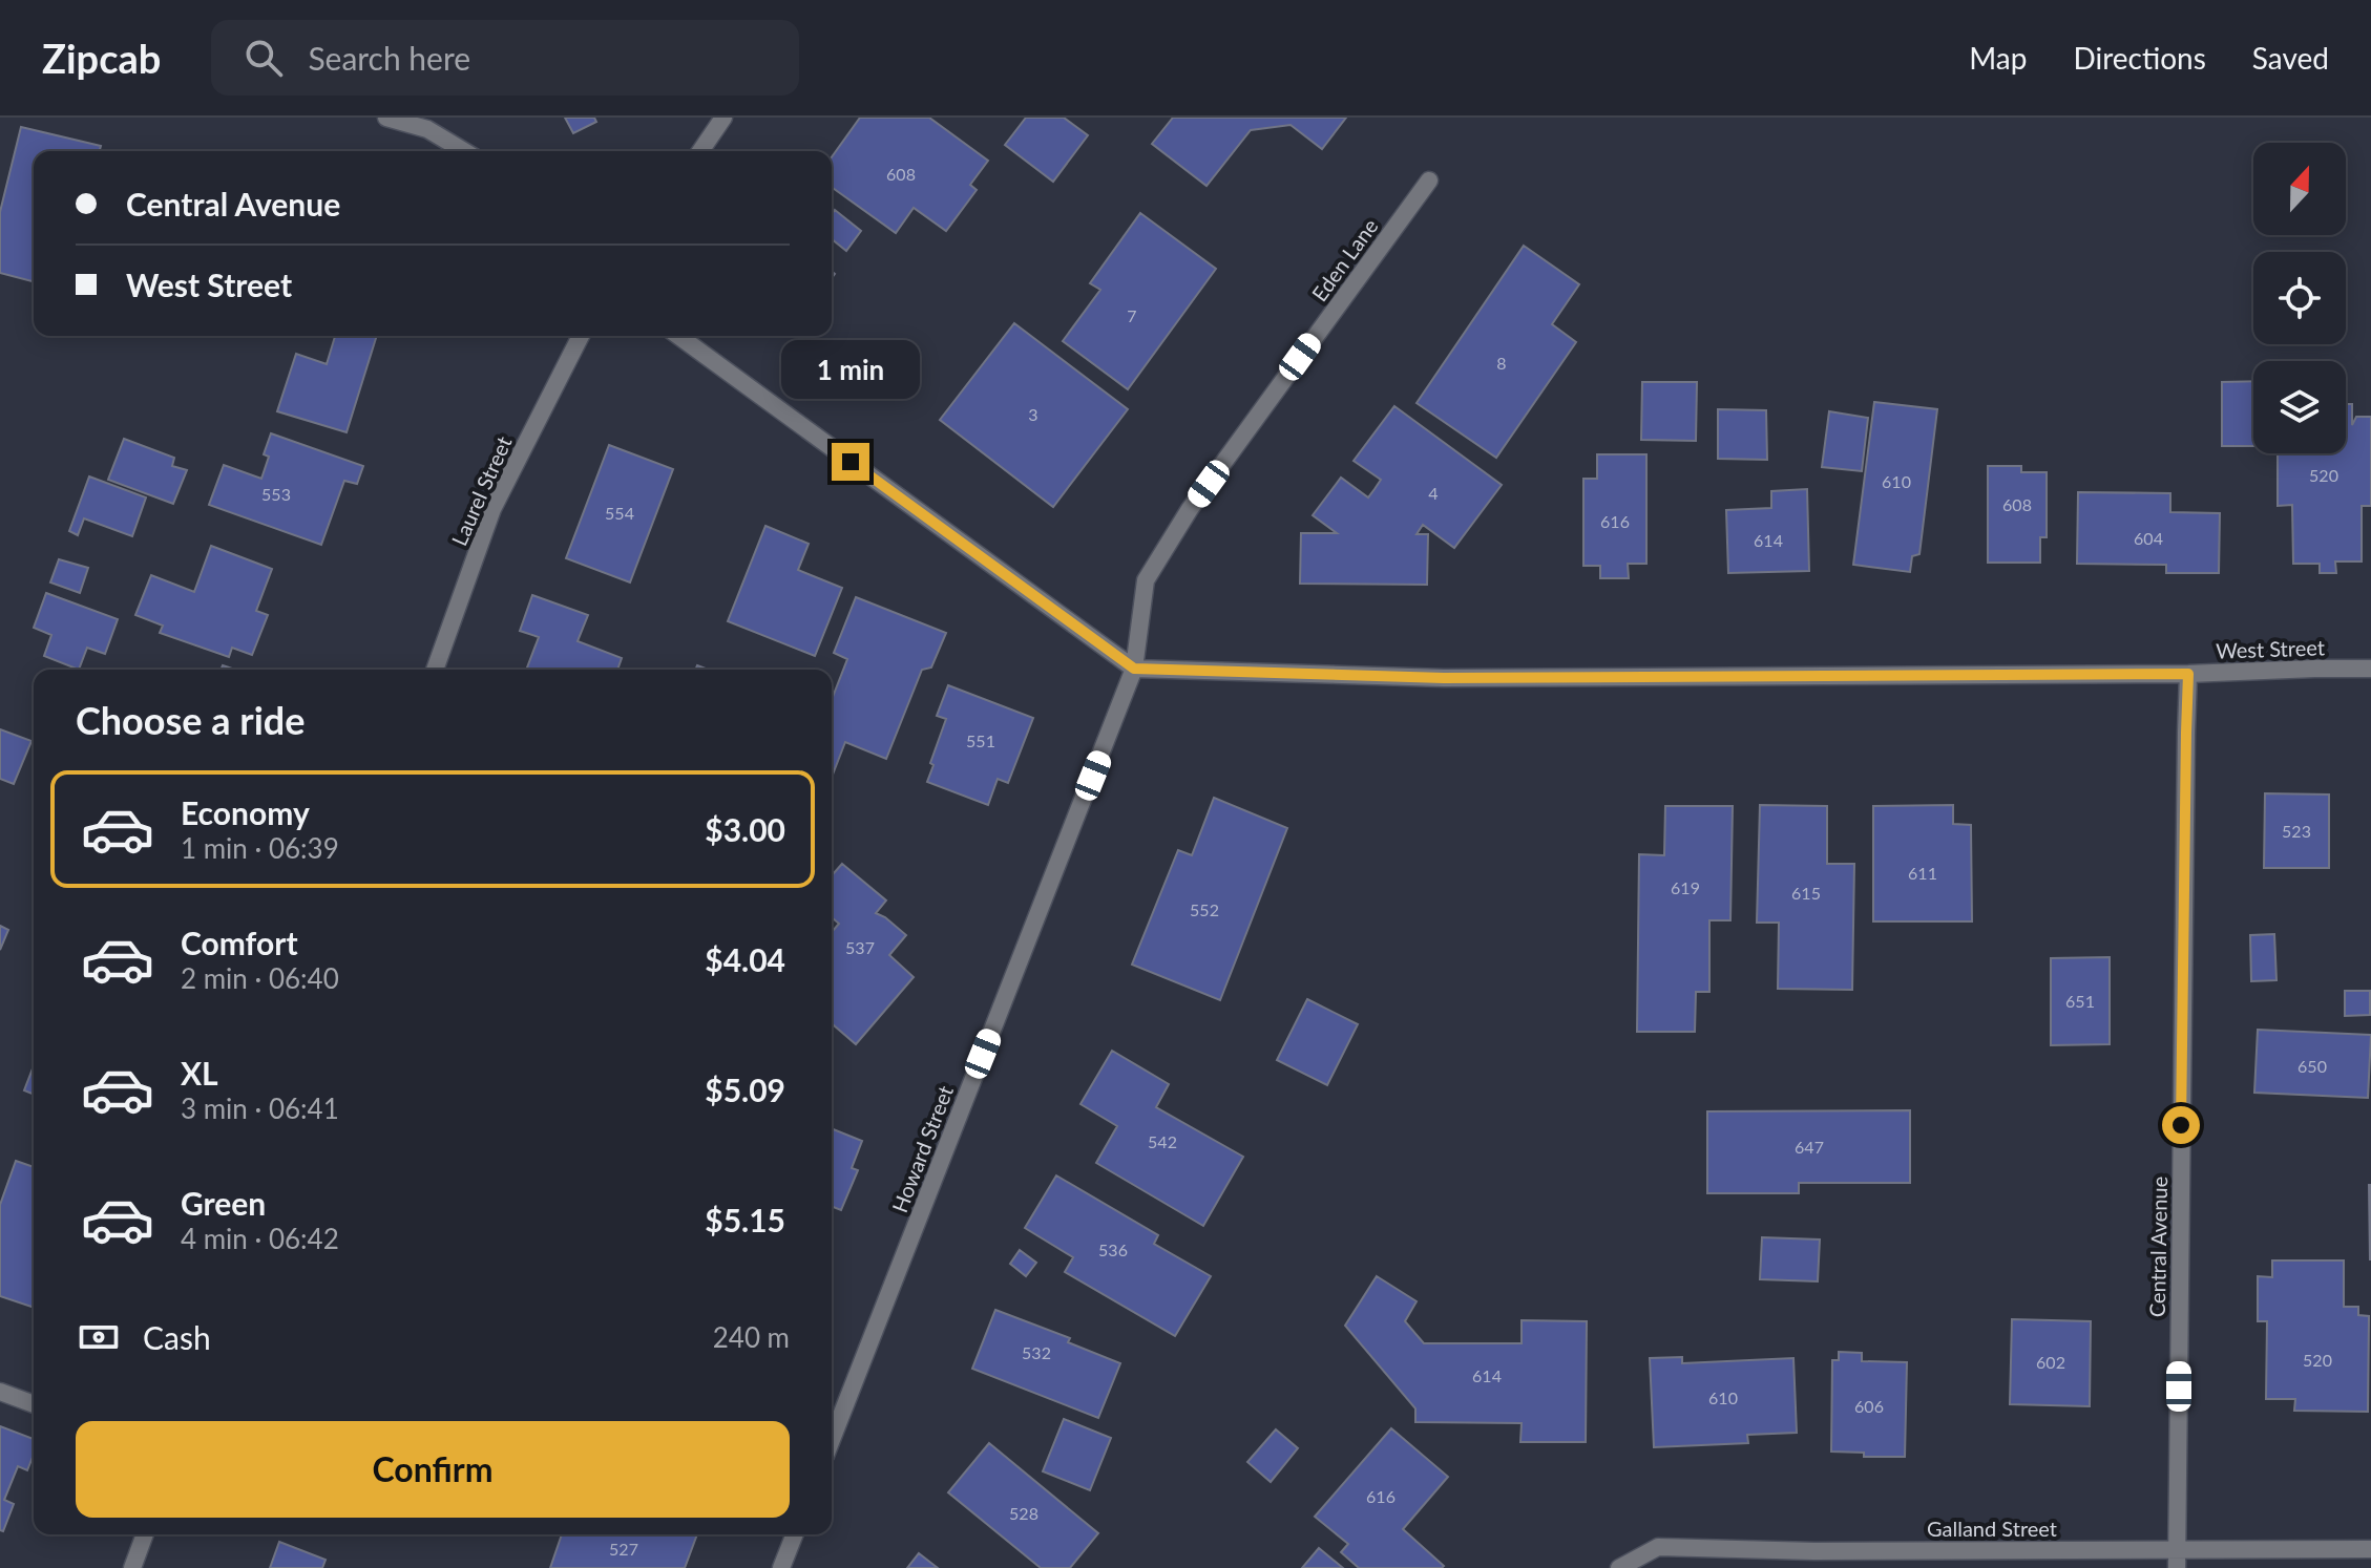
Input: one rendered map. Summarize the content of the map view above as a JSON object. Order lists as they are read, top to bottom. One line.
{"streets":{"street":["Eden Lane","Laurel Street","West Street","Howard Street","Central Avenue","Galland Street"]},"crossings":[["Eden Lane","West Street"],["Eden Lane","Howard Street"],["West Street","Howard Street"],["West Street","Central Avenue"],["Central Avenue","Galland Street"]],"house_numbers":["608","7","8","3","520","610","4","553","608","554","616","604","614","551","523","611","619","615","552","537","651","650","542","647","536","532","520","602","614","610","606","616","528","527"],"north":"top","page":{"header":"Zipcab","search":"Search here","nav":["Map","Directions","Saved"],"banner":["Central Avenue","West Street"],"bubble":"1 min","heading":"Choose a ride","list":[{"name":"Economy","note":"1 min · 06:39","value":"$3.00"},{"name":"Comfort","note":"2 min · 06:40","value":"$4.04"},{"name":"XL","note":"3 min · 06:41","value":"$5.09"},{"name":"Green","note":"4 min · 06:42","value":"$5.15"}],"pay":["Cash","240 m"],"buttons":"Confirm"}}
